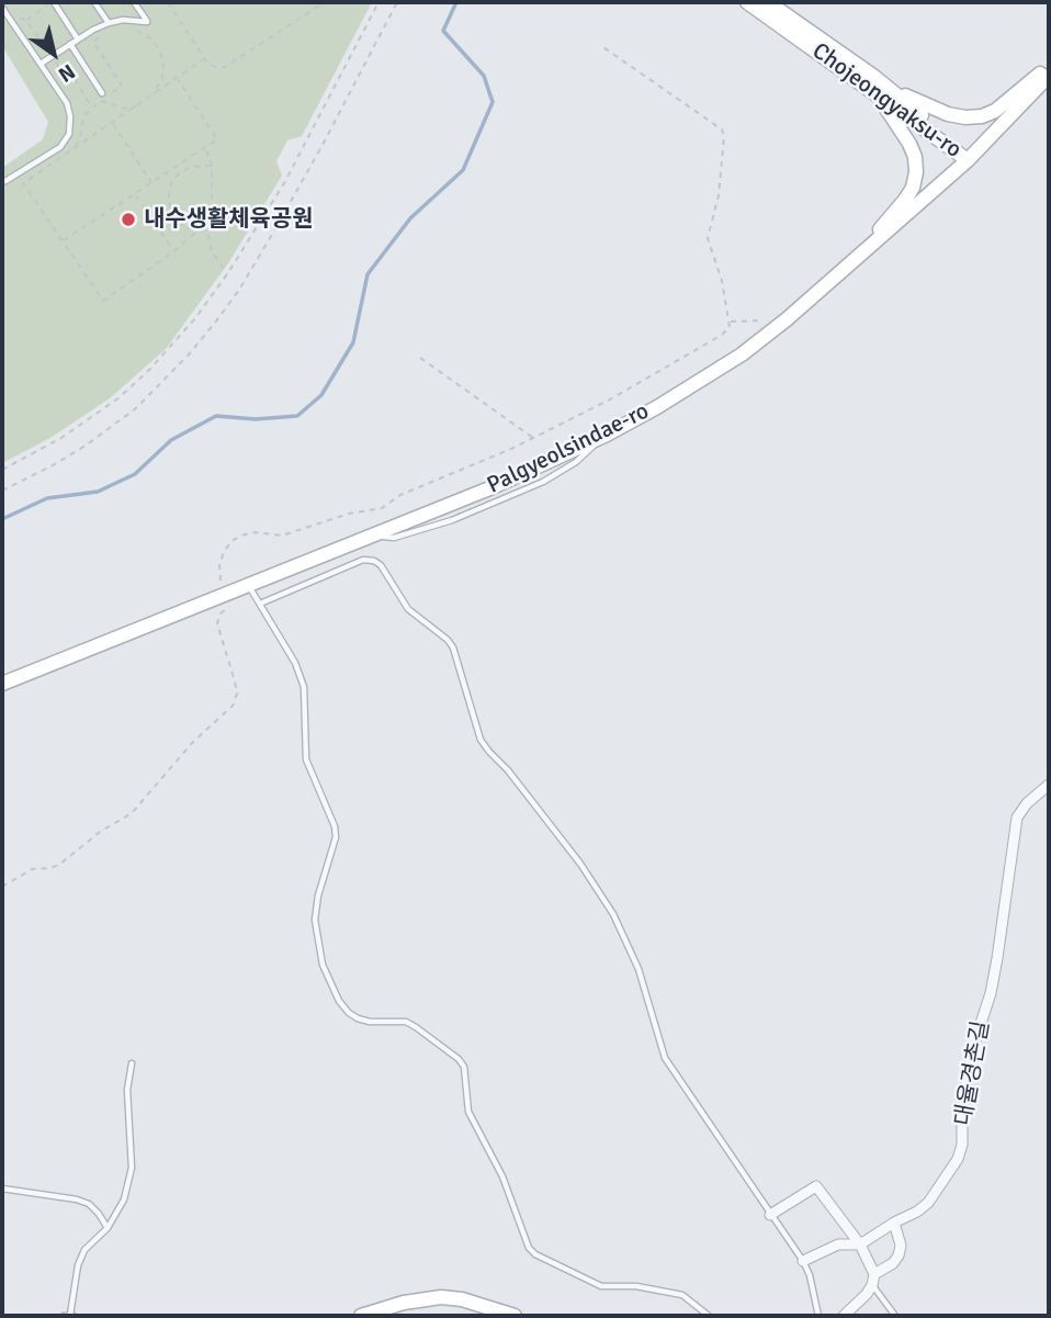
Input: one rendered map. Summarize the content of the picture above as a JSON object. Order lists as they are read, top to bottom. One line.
{"streets":{"main road":["Chojeongyaksu-ro","Palgyeolsindae-ro"],"street":["대율경촌길"]},"crossings":[["Chojeongyaksu-ro","Palgyeolsindae-ro"]],"places":["내수생활체육공원"],"north":"bottom right"}
